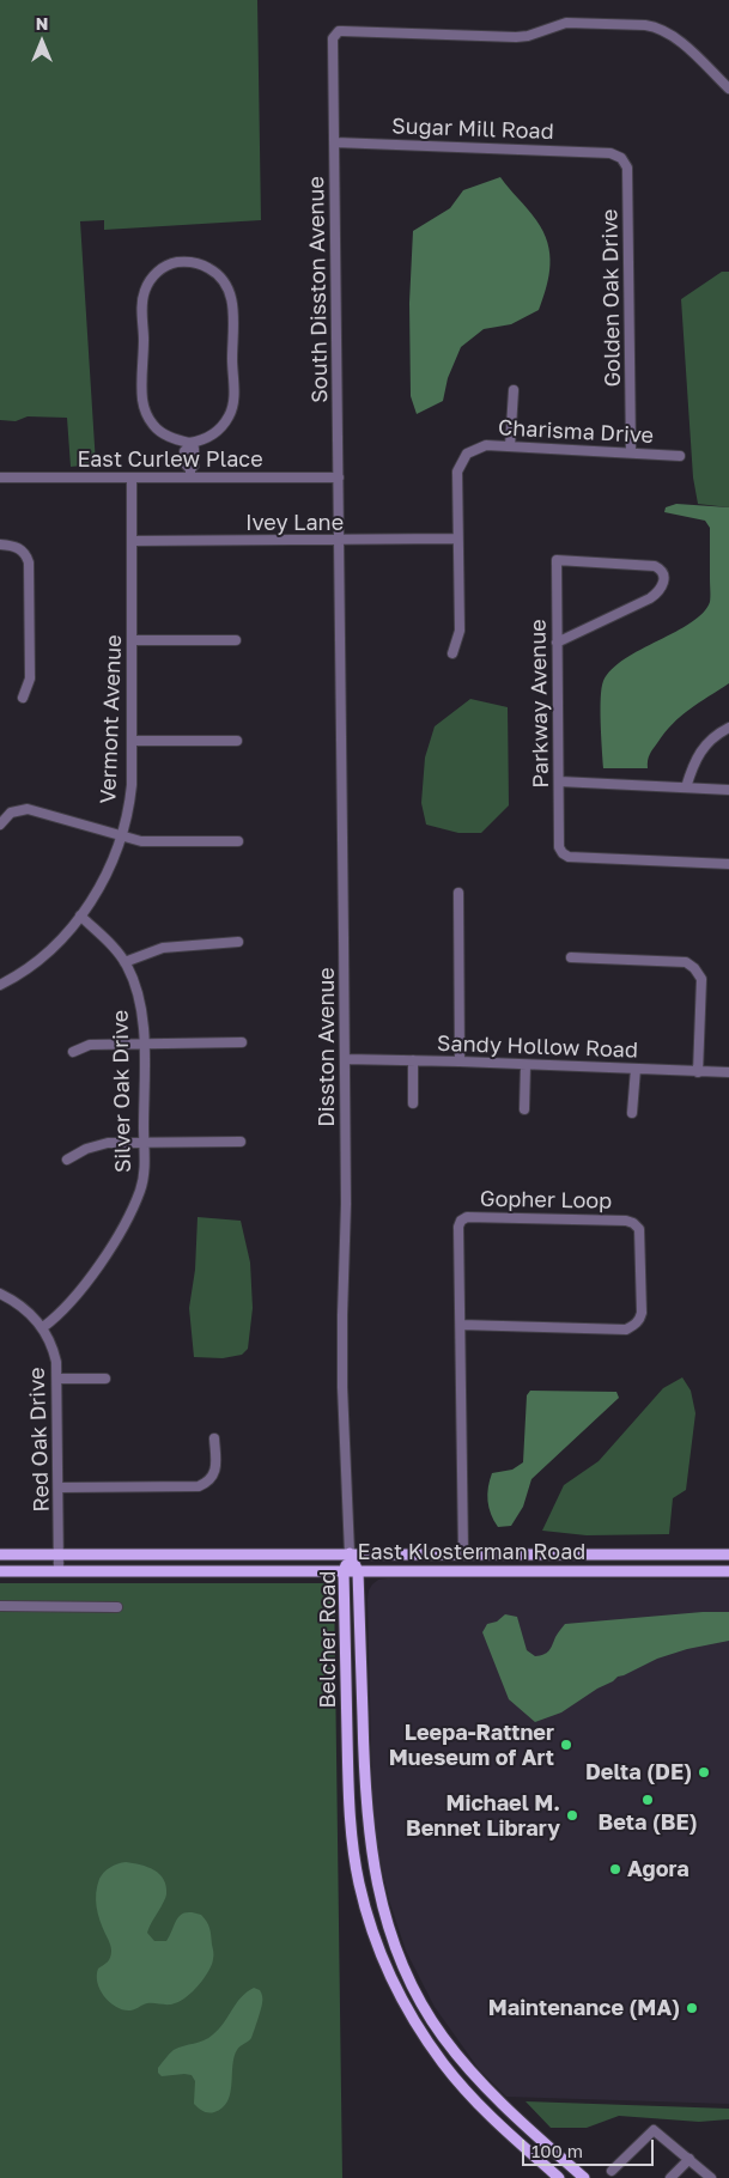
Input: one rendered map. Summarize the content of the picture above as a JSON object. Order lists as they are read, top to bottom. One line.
{"streets":{"main road":["East Klosterman Road","Belcher Road"],"street":["Sugar Mill Road","South Disston Avenue","Golden Oak Drive","Charisma Drive","East Curlew Place","Ivey Lane","Parkway Avenue","Vermont Avenue","Disston Avenue","Sandy Hollow Road","Silver Oak Drive","Gopher Loop","Red Oak Drive"]},"crossings":[["Sugar Mill Road","South Disston Avenue"],["Sugar Mill Road","Golden Oak Drive"],["South Disston Avenue","East Curlew Place"],["South Disston Avenue","Ivey Lane"],["South Disston Avenue","Disston Avenue"],["Golden Oak Drive","Charisma Drive"],["Charisma Drive","Ivey Lane"],["East Curlew Place","Vermont Avenue"],["Ivey Lane","Vermont Avenue"],["Ivey Lane","Disston Avenue"],["Vermont Avenue","Silver Oak Drive"],["Disston Avenue","Sandy Hollow Road"],["Disston Avenue","East Klosterman Road"],["Disston Avenue","Belcher Road"],["Silver Oak Drive","Red Oak Drive"],["Gopher Loop","East Klosterman Road"],["Red Oak Drive","East Klosterman Road"],["East Klosterman Road","Belcher Road"]],"places":["Leepa-Rattner Mueseum of Art","Delta (DE)","Beta (BE)","Michael M. Bennet Library","Agora","Maintenance (MA)"],"scale_bar":"100 m","north":"top"}
